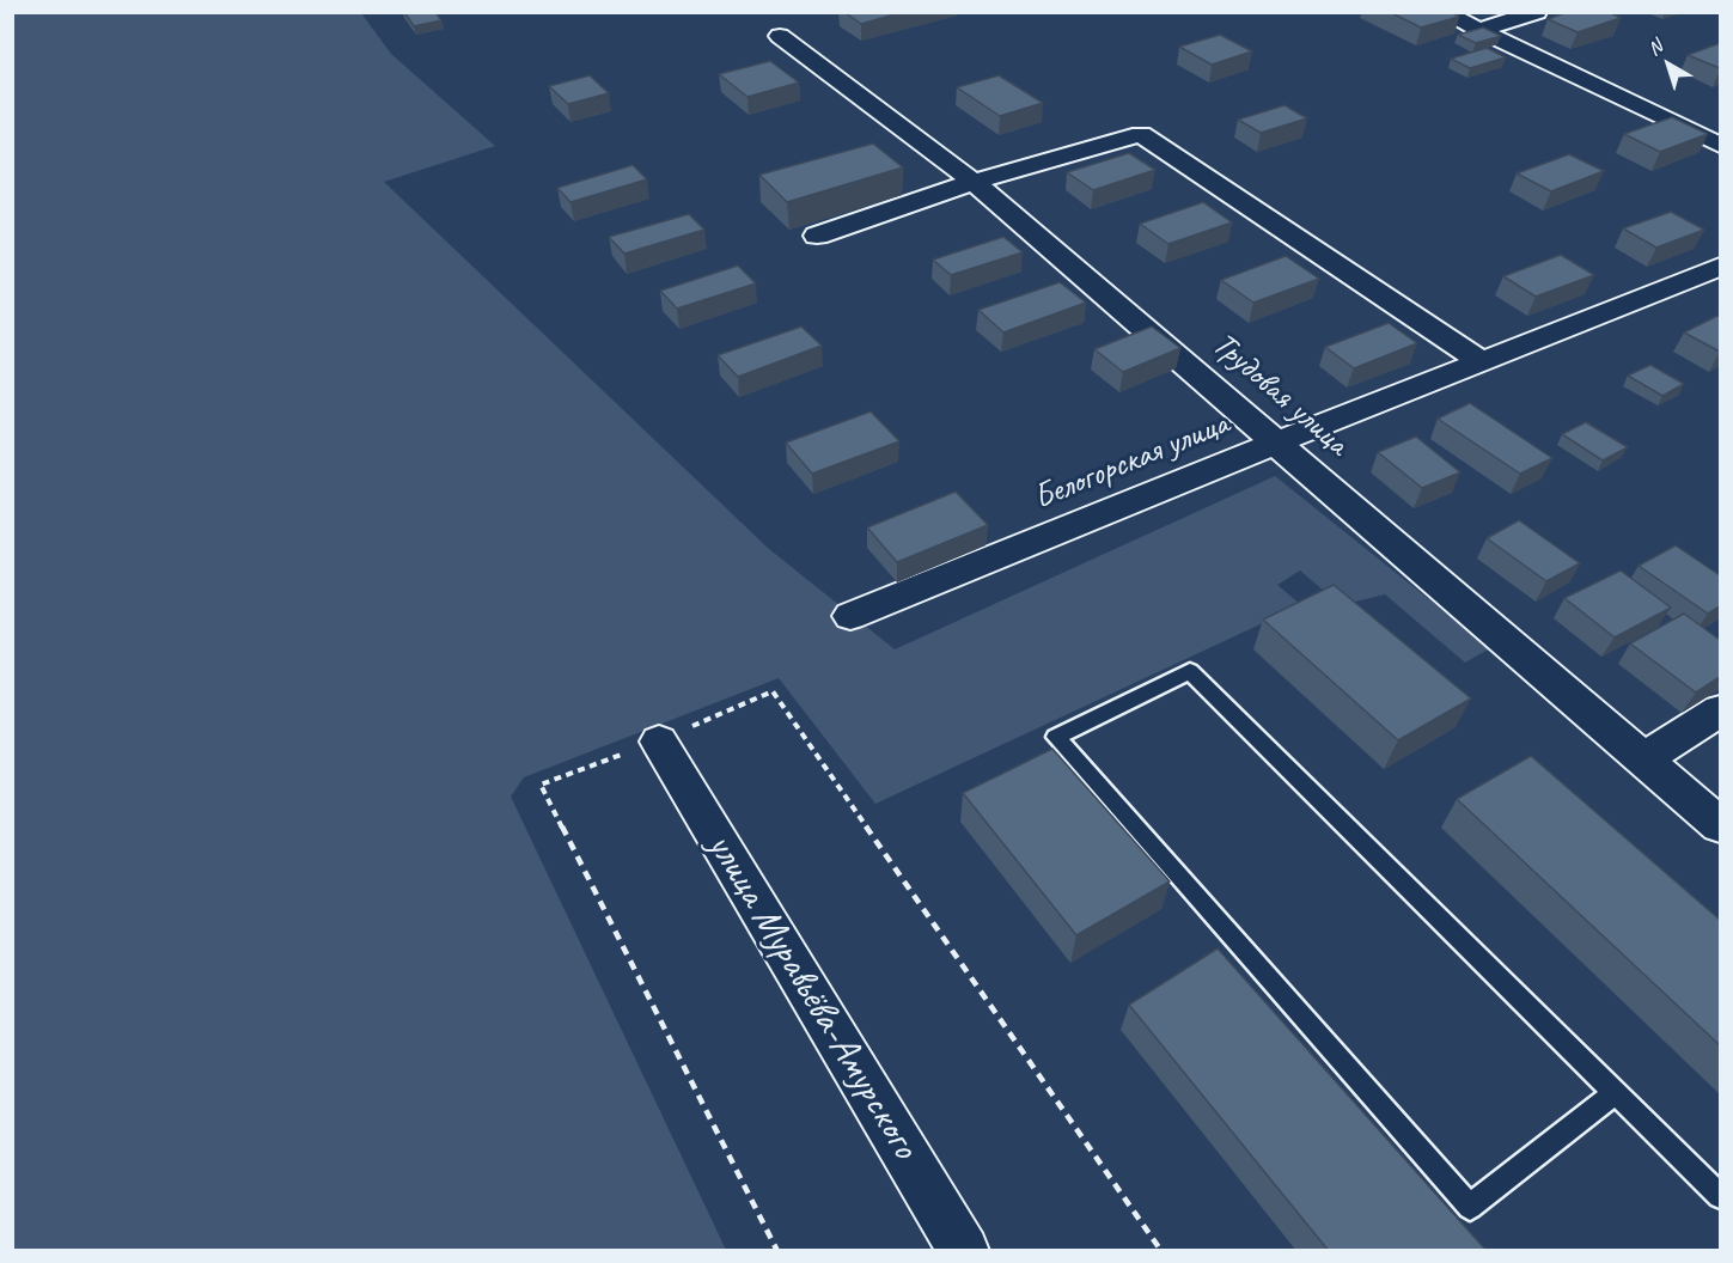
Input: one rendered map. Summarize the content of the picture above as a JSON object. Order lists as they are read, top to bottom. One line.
{"streets":{"street":["Трудовая улица","Белогорская улица","улица Муравьёва-Амурского"]},"crossings":[["Трудовая улица","Белогорская улица"]],"north":"top left"}
